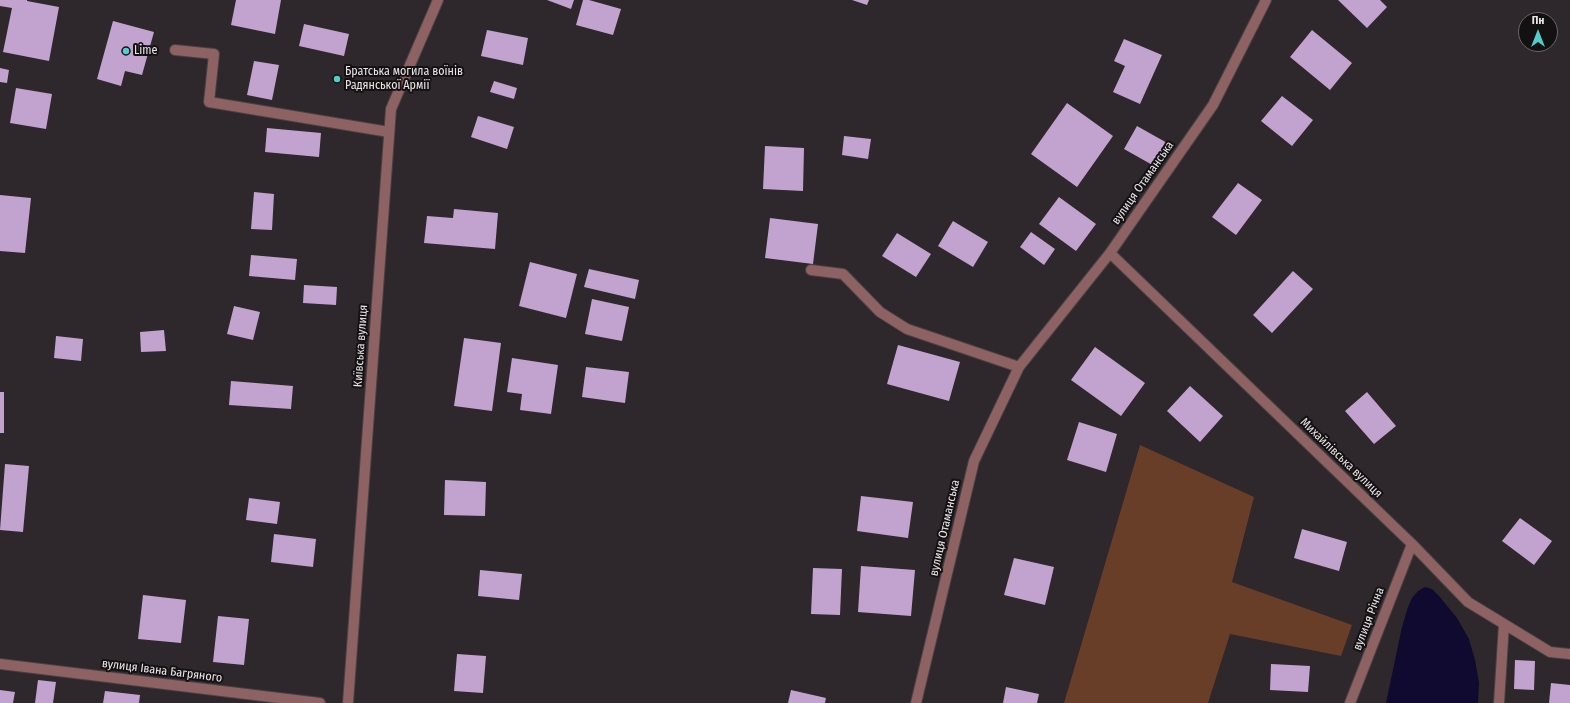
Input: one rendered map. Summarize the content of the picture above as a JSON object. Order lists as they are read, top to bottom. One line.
{"streets":{"street":["вулиця Отаманська","Київська вулиця","Михайлівська вулиця","вулиця Річна","вулиця Івана Багряного"]},"crossings":[["вулиця Отаманська","Михайлівська вулиця"],["Михайлівська вулиця","вулиця Річна"]],"places":["Lime","Братська могила воїнів Радянської Армії"],"north":"top"}
